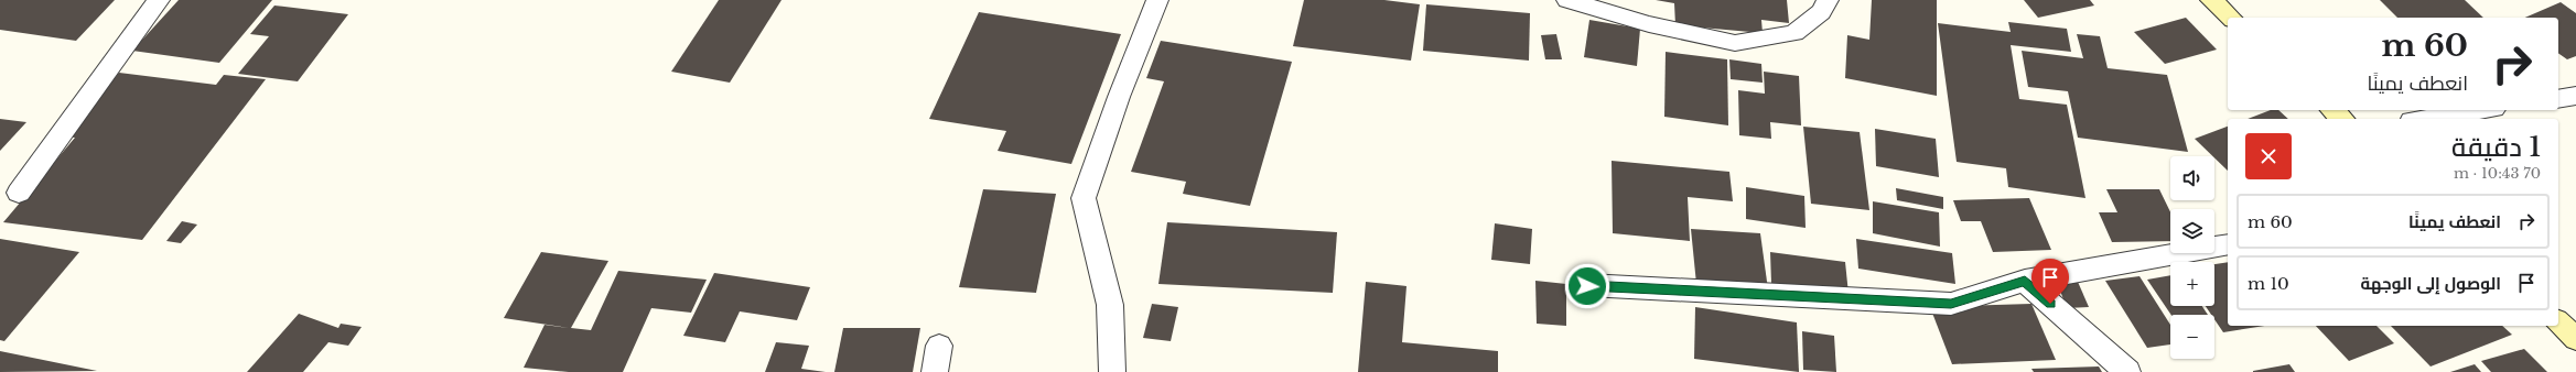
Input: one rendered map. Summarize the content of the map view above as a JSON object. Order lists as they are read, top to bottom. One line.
{"page":{"turn":["60 m","انعطف يمينًا"],"heading":["1 دقيقة","70 m · 10:43"],"map_buttons":["+","−"],"list":[{"name":"انعطف يمينًا","value":"60 m"},{"name":"الوصول إلى الوجهة","value":"10 m"}]}}
